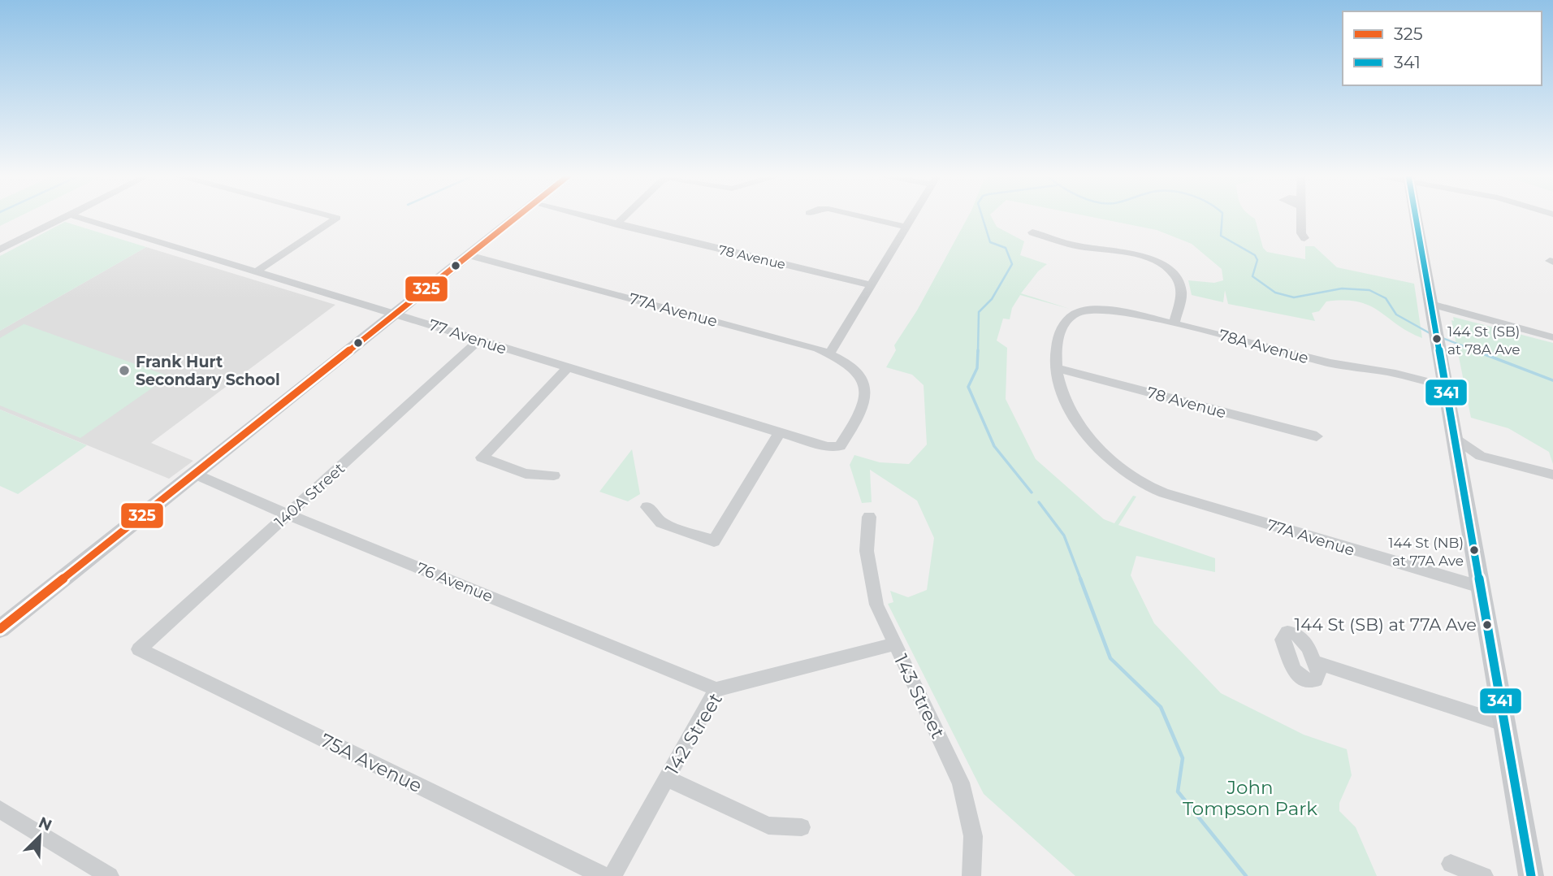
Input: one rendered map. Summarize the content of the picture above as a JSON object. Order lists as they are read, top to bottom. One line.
{"streets":{"street":["78 Avenue","77A Avenue","77 Avenue","78A Avenue","140A Street","76 Avenue","143 Street","142 Street","75A Avenue"]},"crossings":[["78 Avenue","77A Avenue"],["78 Avenue","78A Avenue"],["77A Avenue","77 Avenue"],["77A Avenue","78A Avenue"],["77 Avenue","140A Street"],["140A Street","76 Avenue"],["140A Street","75A Avenue"],["76 Avenue","142 Street"],["143 Street","142 Street"]],"parks":["John Tompson Park"],"places":["144 St (SB) at 78A Ave","Frank Hurt Secondary School","144 St (NB) at 77A Ave","144 St (SB) at 77A Ave"],"lines":["transit line 325","transit line 341"],"legend":["325","341"],"north":"top right"}
